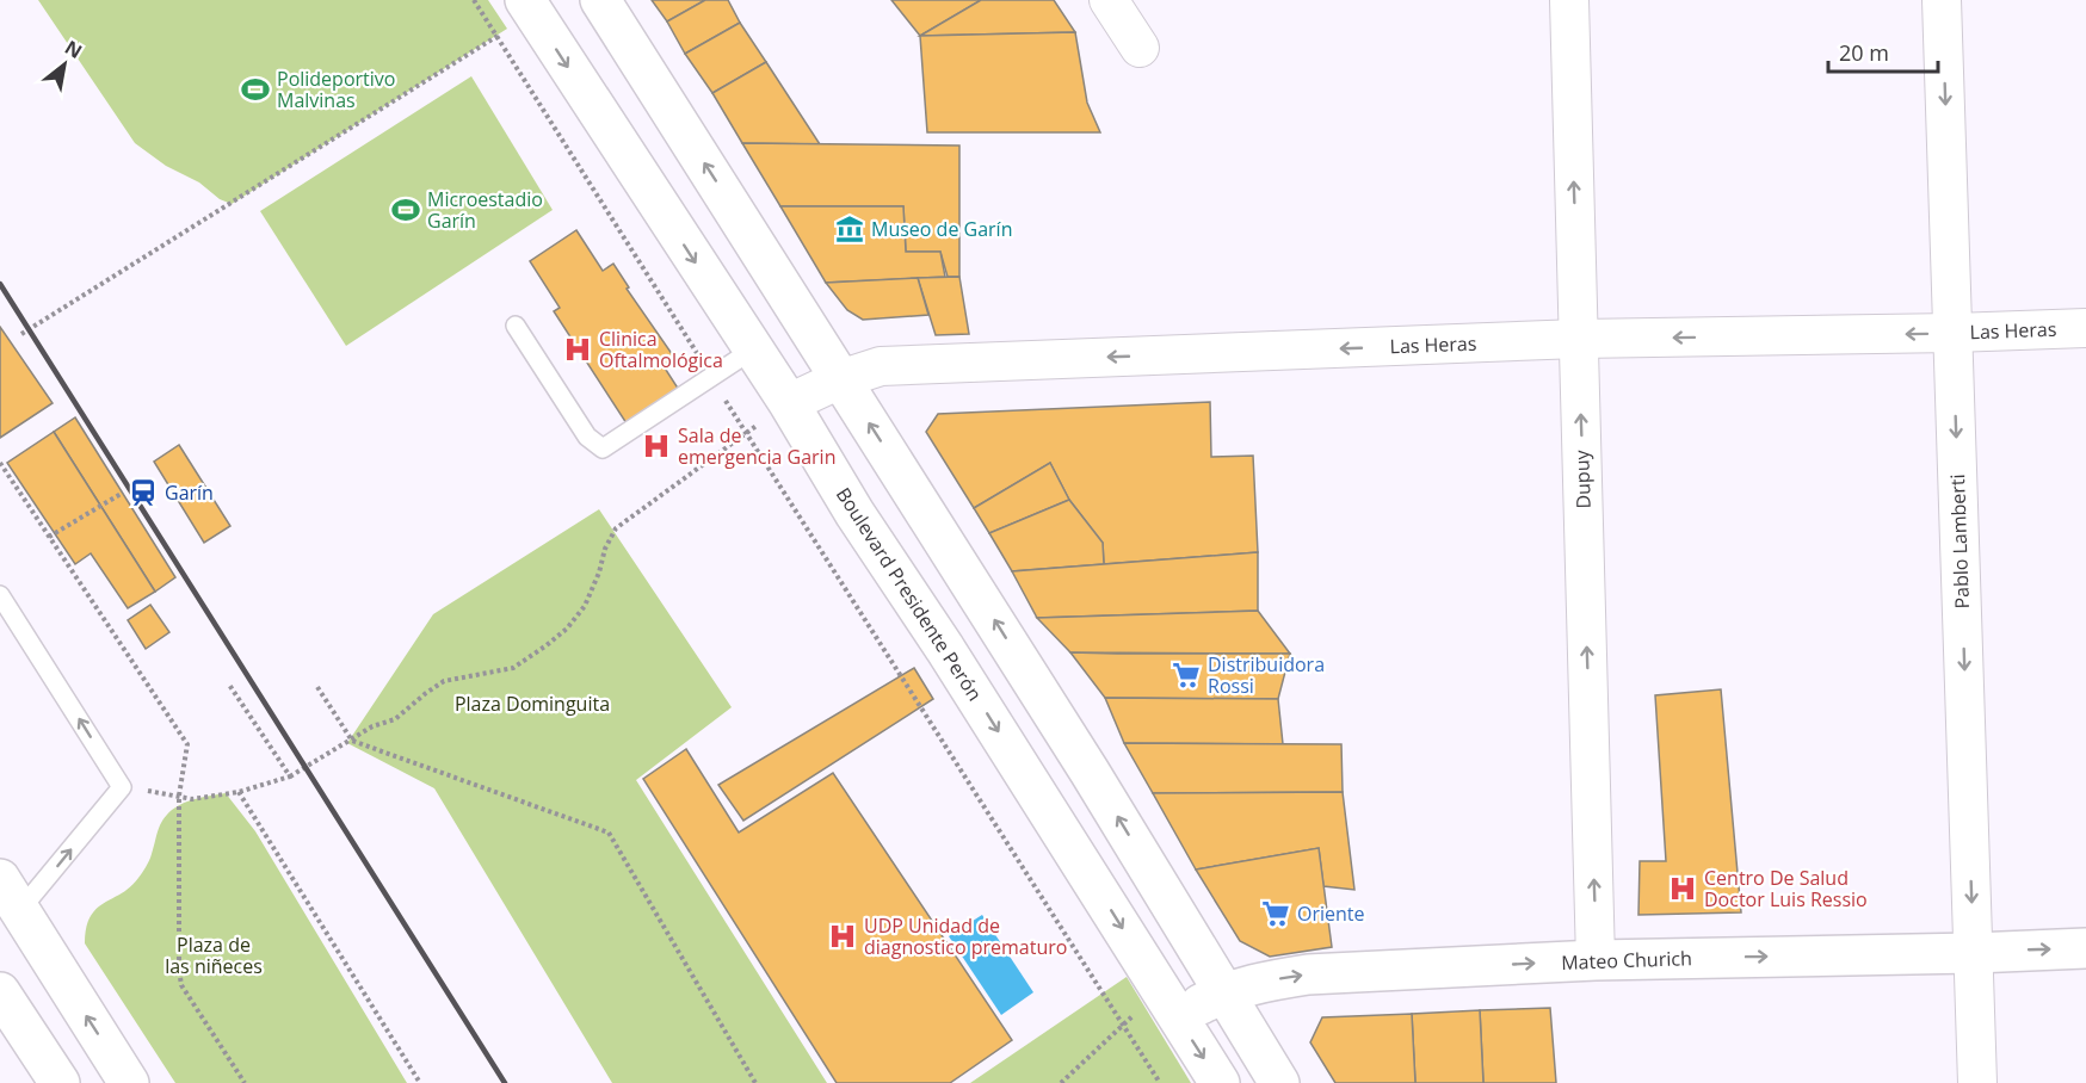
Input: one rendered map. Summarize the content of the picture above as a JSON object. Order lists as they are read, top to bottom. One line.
{"streets":{"street":["Las Heras","Dupuy","Pablo Lamberti","Boulevard Presidente Perón","Mateo Churich"]},"crossings":[["Las Heras","Dupuy"],["Las Heras","Pablo Lamberti"],["Las Heras","Boulevard Presidente Perón"],["Dupuy","Mateo Churich"],["Pablo Lamberti","Mateo Churich"],["Boulevard Presidente Perón","Mateo Churich"]],"one_way":["Las Heras","Dupuy","Pablo Lamberti","Mateo Churich"],"parks":["Plaza Dominguita","Plaza de las niñeces"],"places":{"sports":["Polideportivo Malvinas","Microestadio Garín"],"museum":["Museo de Garín"],"hospital":["Clinica Oftalmológica","Sala de emergencia Garin","Centro De Salud Doctor Luis Ressio","UDP Unidad de diagnostico prematuro"],"station":["Garín"],"supermarket":["Distribuidora Rossi","Oriente"]},"scale_bar":"20 m","north":"top right"}
